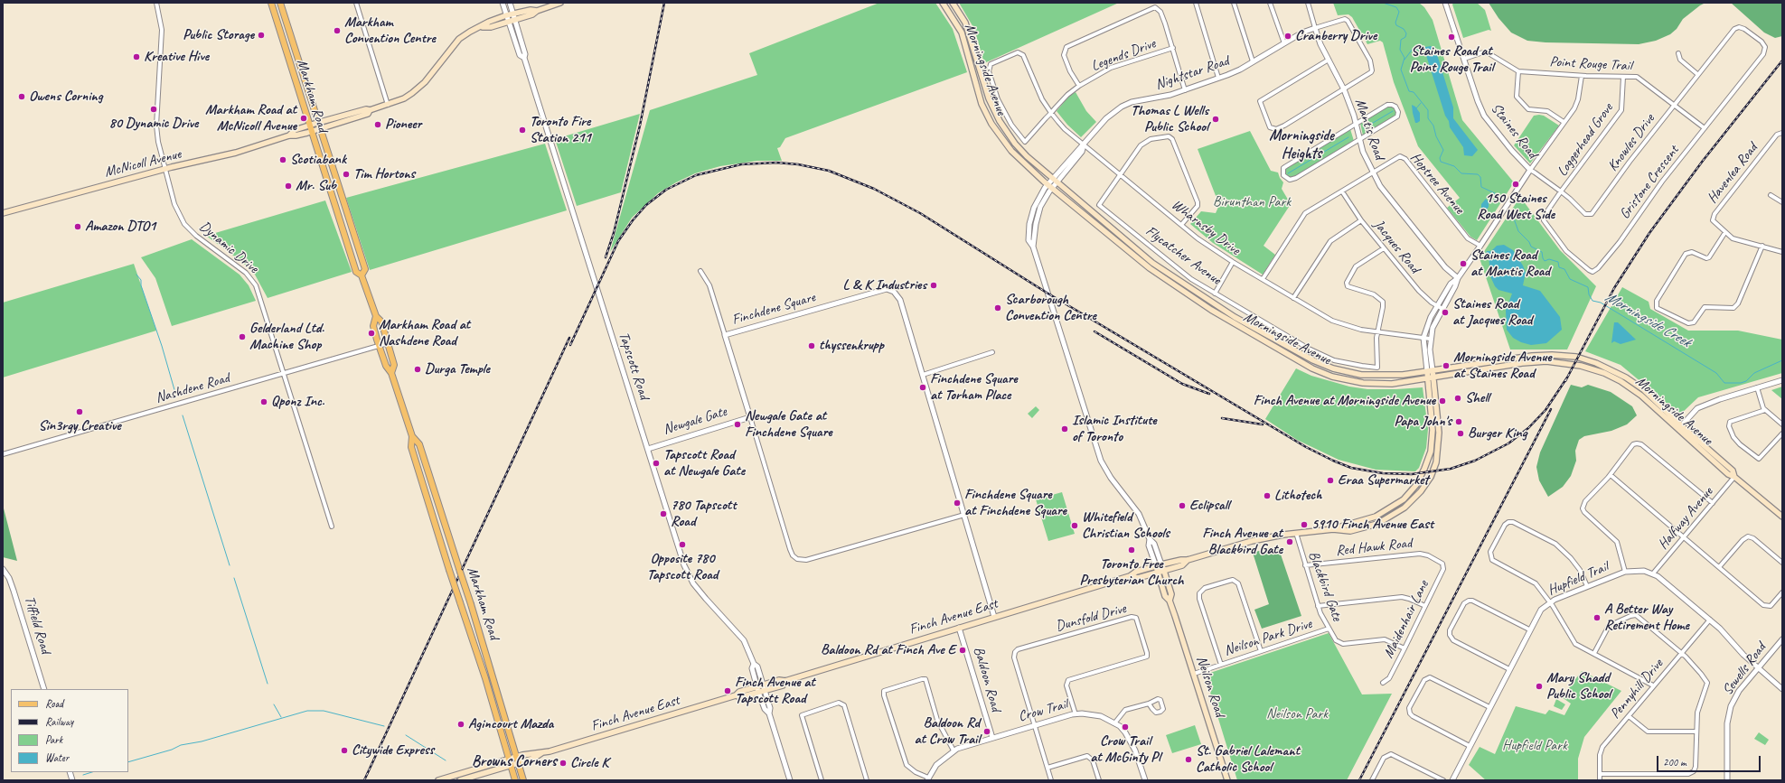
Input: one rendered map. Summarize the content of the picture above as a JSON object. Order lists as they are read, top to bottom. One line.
{"streets":{"main road":["Morningside Avenue","Markham Road","McNicoll Avenue","Finch Avenue East","Neilson Road"],"street":["Legends Drive","Point Rouge Trail","Nightstar Road","Mantis Road","Staines Road","Loggerhead Grove","Knowles Drive","Havenlea Road","Gristone Crescent","Hoptree Avenue","Wharnsby Drive","Jacques Road","Dynamic Drive","Flycatcher Avenue","Finchdene Square","Tapscott Road","Nashdene Road","Newgale Gate","Halfway Avenue","Red Hawk Road","Hupfield Trail","Blackbird Gate","Dunsfold Drive","Maidenhair Lane","Tiffield Road","Neilson Park Drive","Sewells Road","Baldoon Road","Pennyhill Drive","Crow Trail"]},"crossings":[["Legends Drive","Wharnsby Drive"],["Point Rouge Trail","Staines Road"],["Point Rouge Trail","Loggerhead Grove"],["Point Rouge Trail","Knowles Drive"],["Point Rouge Trail","Gristone Crescent"],["Morningside Avenue","Nightstar Road"],["Morningside Avenue","Staines Road"],["Morningside Avenue","Halfway Avenue"],["Morningside Avenue","Finch Avenue East"],["Morningside Avenue","Neilson Road"],["Nightstar Road","Mantis Road"],["Nightstar Road","Wharnsby Drive"],["Nightstar Road","Neilson Road"],["Markham Road","McNicoll Avenue"],["Markham Road","Nashdene Road"],["Markham Road","Finch Avenue East"],["Mantis Road","Staines Road"],["Mantis Road","Hoptree Avenue"],["Staines Road","Knowles Drive"],["Staines Road","Hoptree Avenue"],["Staines Road","Wharnsby Drive"],["Staines Road","Jacques Road"],["Staines Road","Finch Avenue East"],["Loggerhead Grove","Knowles Drive"],["Loggerhead Grove","Gristone Crescent"],["Knowles Drive","Gristone Crescent"],["McNicoll Avenue","Dynamic Drive"],["McNicoll Avenue","Tapscott Road"],["Hoptree Avenue","Wharnsby Drive"],["Hoptree Avenue","Jacques Road"],["Wharnsby Drive","Flycatcher Avenue"],["Dynamic Drive","Nashdene Road"],["Finchdene Square","Newgale Gate"],["Finchdene Square","Finch Avenue East"],["Tapscott Road","Newgale Gate"],["Tapscott Road","Finch Avenue East"],["Halfway Avenue","Hupfield Trail"],["Red Hawk Road","Blackbird Gate"],["Red Hawk Road","Maidenhair Lane"],["Blackbird Gate","Finch Avenue East"],["Blackbird Gate","Maidenhair Lane"],["Blackbird Gate","Neilson Park Drive"],["Finch Avenue East","Baldoon Road"],["Finch Avenue East","Neilson Road"],["Dunsfold Drive","Crow Trail"],["Neilson Park Drive","Neilson Road"],["Baldoon Road","Crow Trail"]],"districts":["Morningside Heights","Browns Corners"],"water":["Morningside Creek"],"parks":["Birunthan Park","Neilson Park","Hupfield Park"],"places":["Markham Convention Centre","Public Storage","Cranberry Drive","Staines Road at Point Rouge Trail","Kreative Hive","Owens Corning","80 Dynamic Drive","Markham Road at McNicoll Avenue","Thomas L Wells Public School","Pioneer","Toronto Fire Station 211","Scotiabank","Tim Hortons","150 Staines Road West Side","Mr. Sub","Amazon DTO1","Staines Road at Mantis Road","L & K Industries","Scarborough Convention Centre","Staines Road at Jacques Road","Markham Road at Nashdene Road","Gelderland Ltd. Machine Shop","thyssenkrupp","Morningside Avenue at Staines Road","Durga Temple","Finchdene Square at Torham Place","Shell","Finch Avenue at Morningside Avenue","Qponz Inc.","Sin3rgy Creative","Papa John's","Newgale Gate at Finchdene Square","Islamic Institute of Toronto","Burger King","Tapscott Road at Newgale Gate","Eraa Supermarket","Lithotech","Finchdene Square at Finchdene Square","Eclipsall","780 Tapscott Road","5910 Finch Avenue East","Whitefield Christian Schools","Finch Avenue at Blackbird Gate","Opposite 780 Tapscott Road","Toronto Free Presbyterian Church","A Better Way Retirement Home","Baldoon Rd at Finch Ave E","Mary Shadd Public School","Finch Avenue at Tapscott Road","Agincourt Mazda","Crow Trail at McGinty Pl","Baldoon Rd at Crow Trail","Citywide Express","St. Gabriel Lalemant Catholic School","Circle K"],"legend":["Road","Railway","Park","Water"],"scale_bar":"200 m"}
